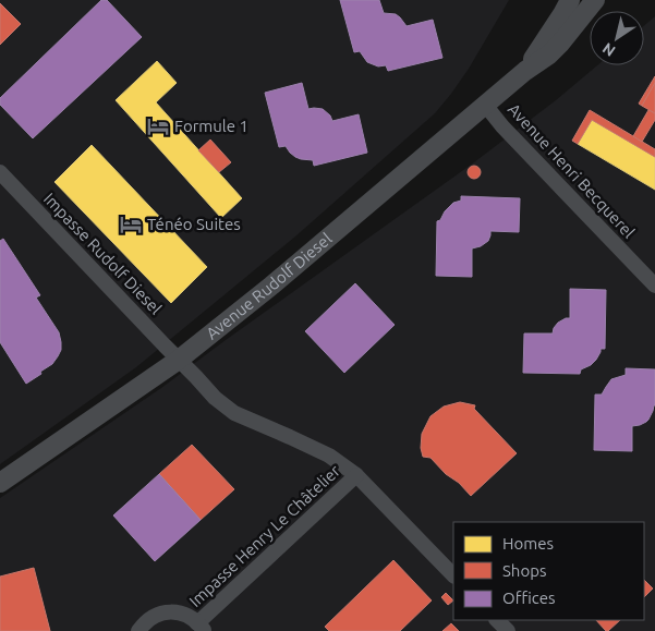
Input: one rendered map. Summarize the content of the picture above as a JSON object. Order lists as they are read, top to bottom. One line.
{"streets":{"street":["Avenue Henri Becquerel","Impasse Rudolf Diesel","Avenue Rudolf Diesel","Impasse Henry Le Châtelier"]},"crossings":[["Avenue Henri Becquerel","Avenue Rudolf Diesel"],["Impasse Rudolf Diesel","Avenue Rudolf Diesel"],["Impasse Rudolf Diesel","Impasse Henry Le Châtelier"]],"places":{"hotel":["Formule 1","Ténéo Suites"]},"legend":["Homes","Shops","Offices"],"north":"bottom left"}
